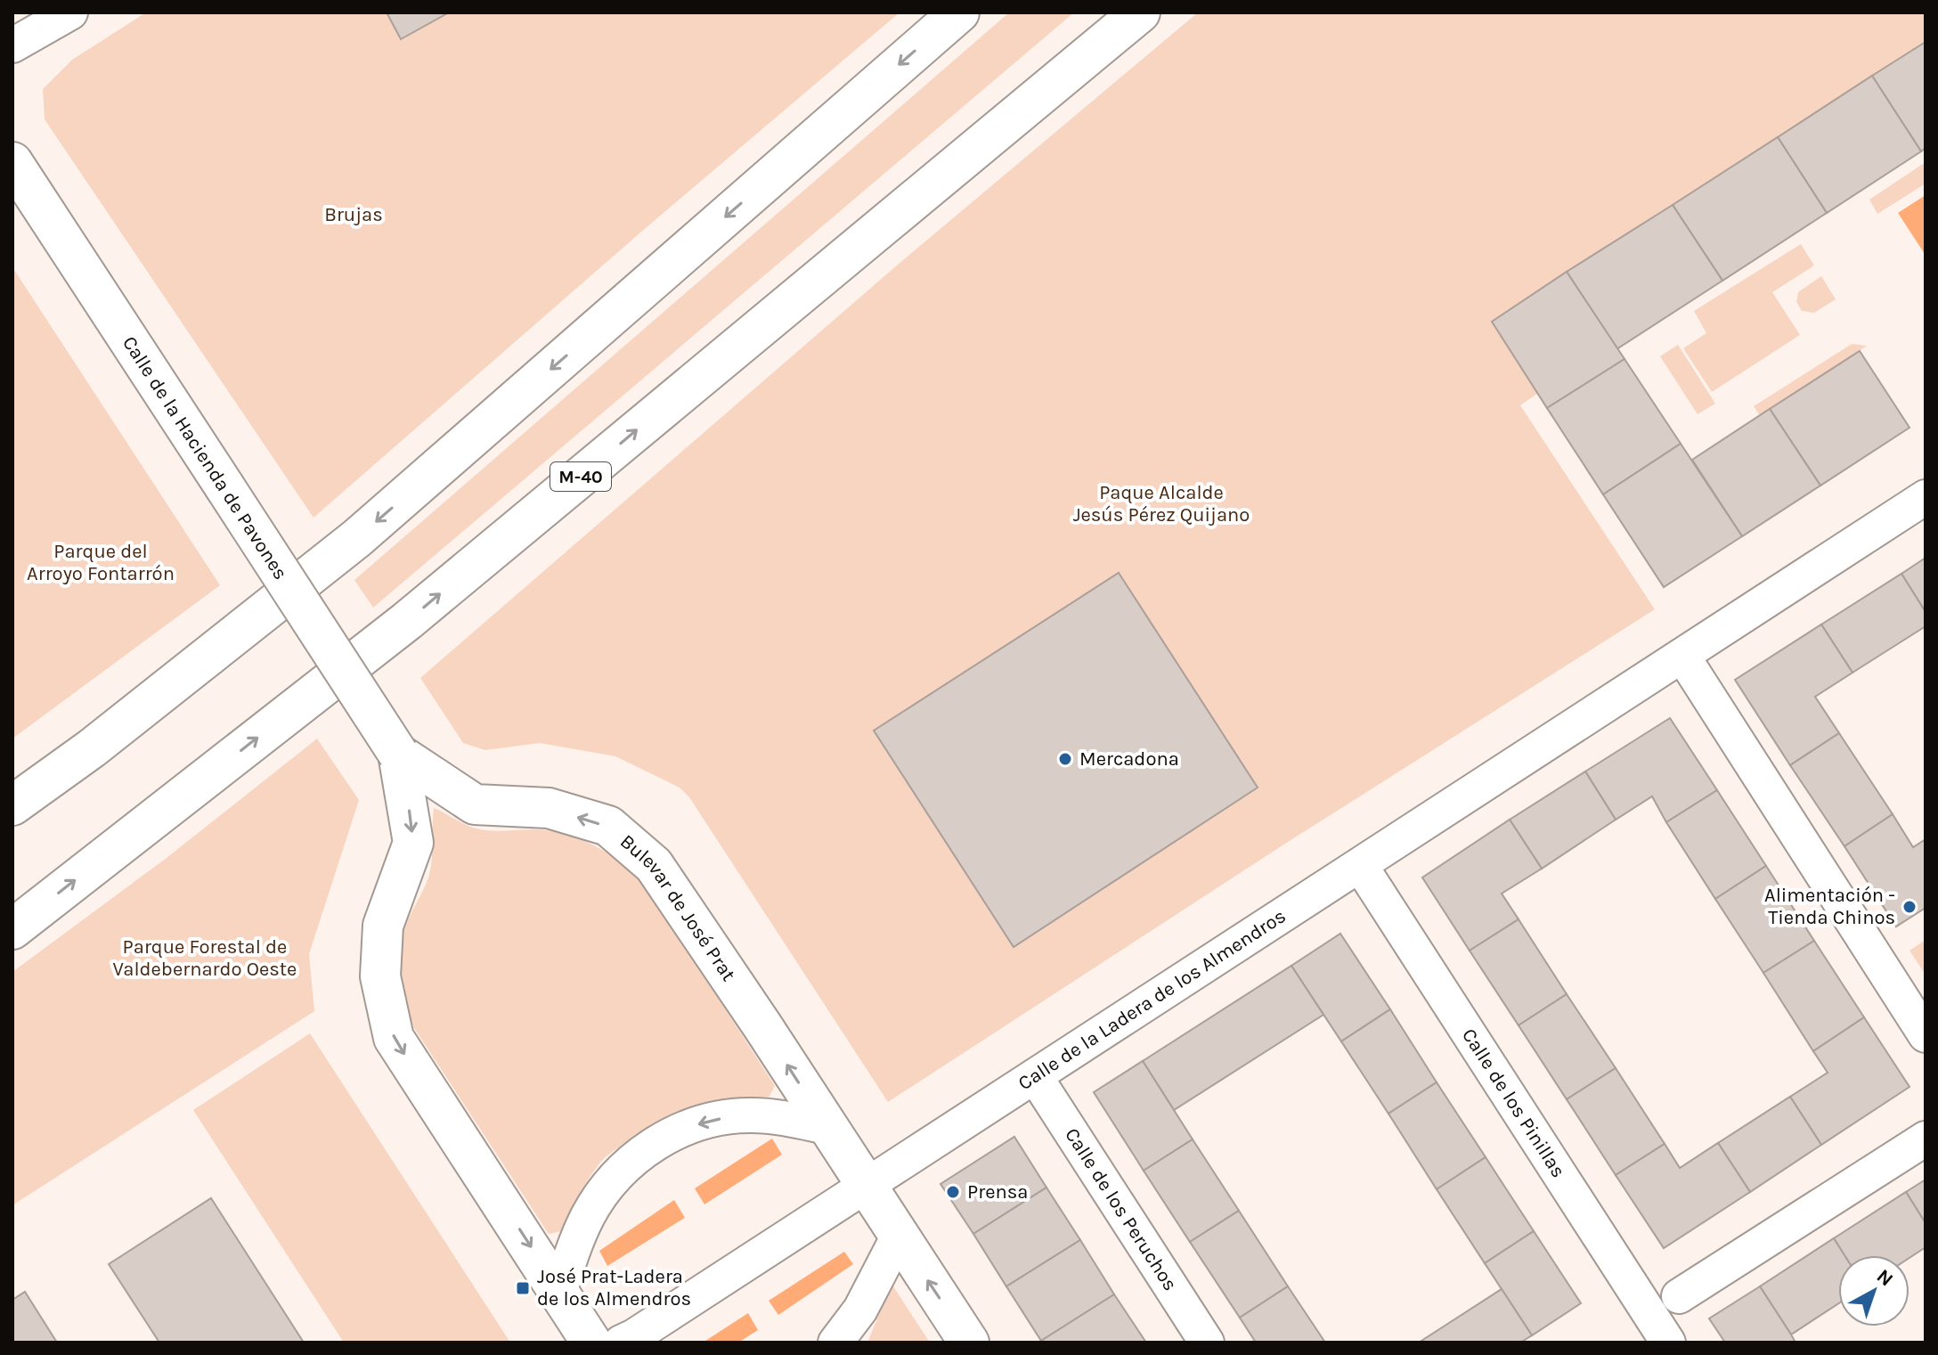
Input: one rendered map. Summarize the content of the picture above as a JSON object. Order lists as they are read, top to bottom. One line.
{"streets":{"main road":["Calle de la Hacienda de Pavones","M-40","Bulevar de José Prat"],"street":["Calle de la Ladera de los Almendros","Calle de los Pinillas","Calle de los Peruchos"]},"crossings":[["Calle de la Hacienda de Pavones","Bulevar de José Prat"],["Bulevar de José Prat","Calle de la Ladera de los Almendros"],["Calle de la Ladera de los Almendros","Calle de los Pinillas"],["Calle de la Ladera de los Almendros","Calle de los Peruchos"]],"one_way":["Bulevar de José Prat"],"parks":["Brujas","Paque Alcalde Jesús Pérez Quijano","Parque del Arroyo Fontarrón","Parque Forestal de Valdebernardo Oeste"],"places":{"other":["Mercadona","Alimentación - Tienda Chinos","Prensa"],"transit":["José Prat-Ladera de los Almendros"]},"north":"top right"}
